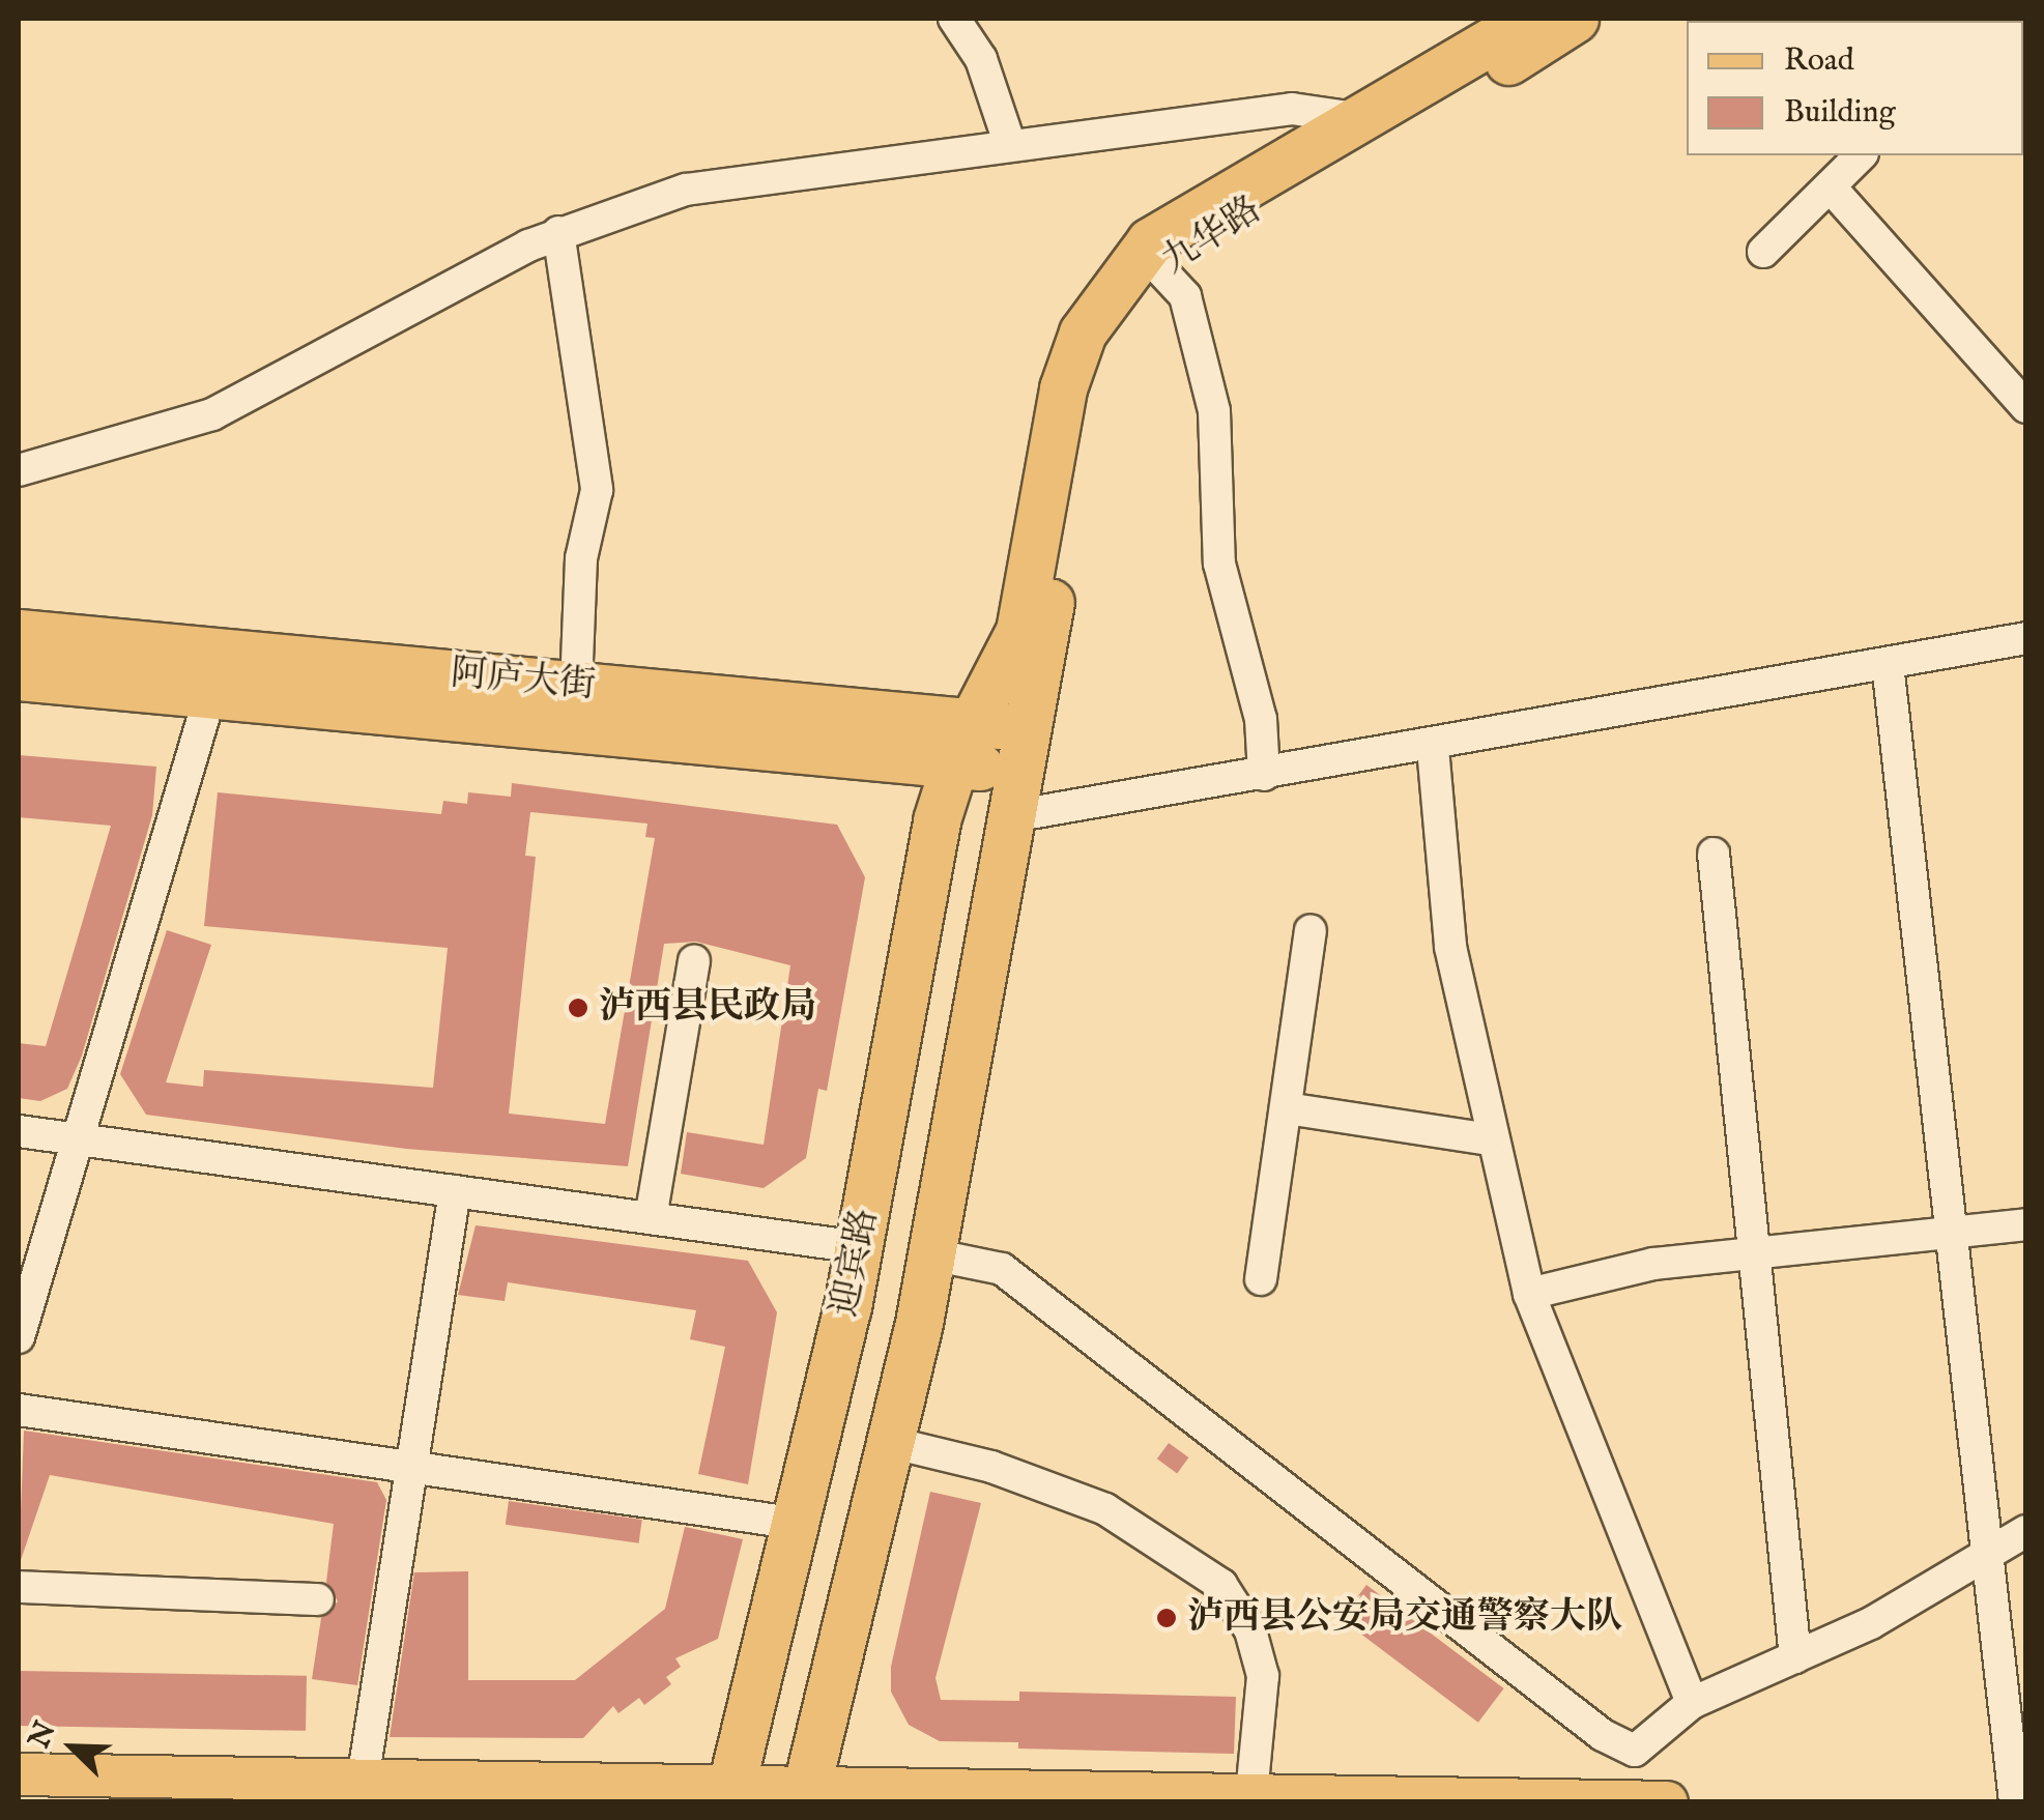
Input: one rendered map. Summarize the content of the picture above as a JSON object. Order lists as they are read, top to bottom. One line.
{"streets":{"highway":["九华路","阿庐大街","迎宾路"]},"crossings":[["九华路","阿庐大街"],["九华路","迎宾路"],["阿庐大街","迎宾路"]],"places":["泸西县民政局","泸西县公安局交通警察大队"],"legend":["Road","Building"],"north":"top left"}
